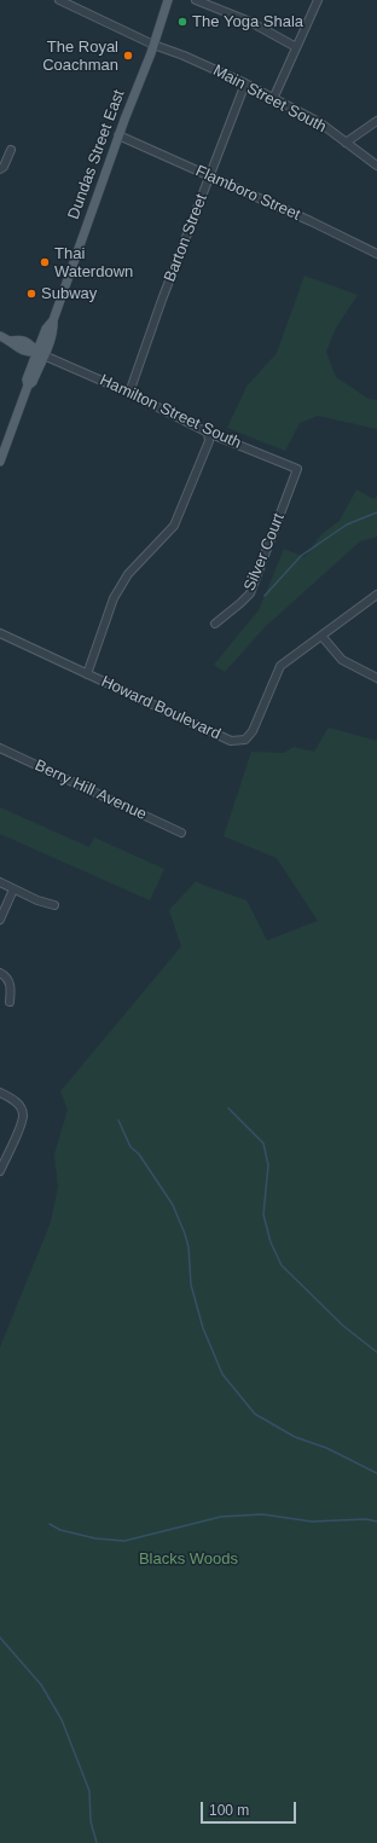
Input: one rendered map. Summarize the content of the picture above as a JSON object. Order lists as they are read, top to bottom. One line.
{"streets":{"main road":["Dundas Street East"],"street":["Main Street South","Flamboro Street","Barton Street","Hamilton Street South","Silver Court","Howard Boulevard","Berry Hill Avenue"]},"crossings":[["Main Street South","Dundas Street East"],["Main Street South","Barton Street"],["Dundas Street East","Flamboro Street"],["Dundas Street East","Hamilton Street South"],["Flamboro Street","Barton Street"],["Barton Street","Hamilton Street South"],["Hamilton Street South","Silver Court"]],"parks":["Blacks Woods"],"places":["The Yoga Shala","The Royal Coachman","Thai Waterdown","Subway"],"scale_bar":"100 m"}
